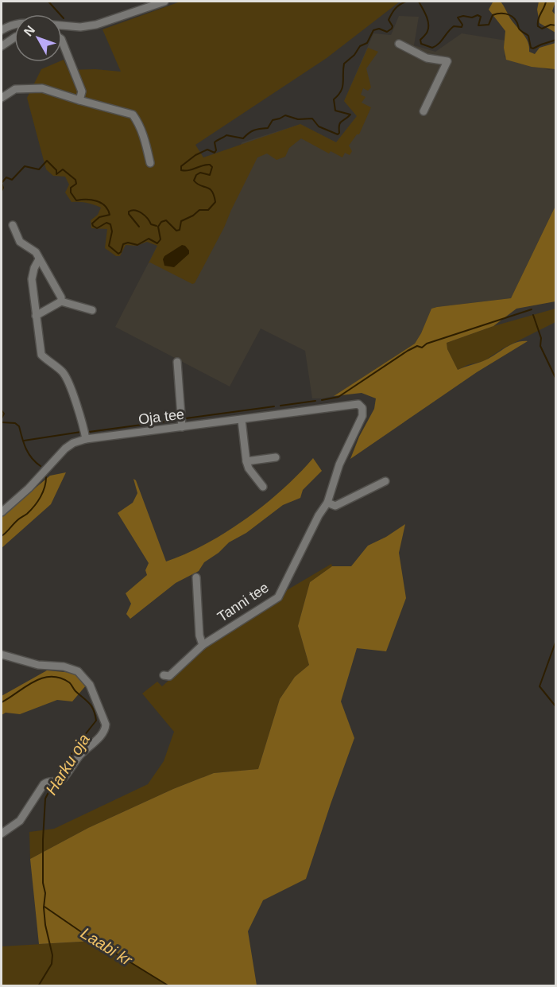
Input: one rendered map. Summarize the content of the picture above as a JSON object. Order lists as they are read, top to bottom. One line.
{"streets":{"street":["Oja tee","Tanni tee"]},"crossings":[["Oja tee","Tanni tee"]],"water":["Harku oja","Laabi kr"],"north":"top left"}
